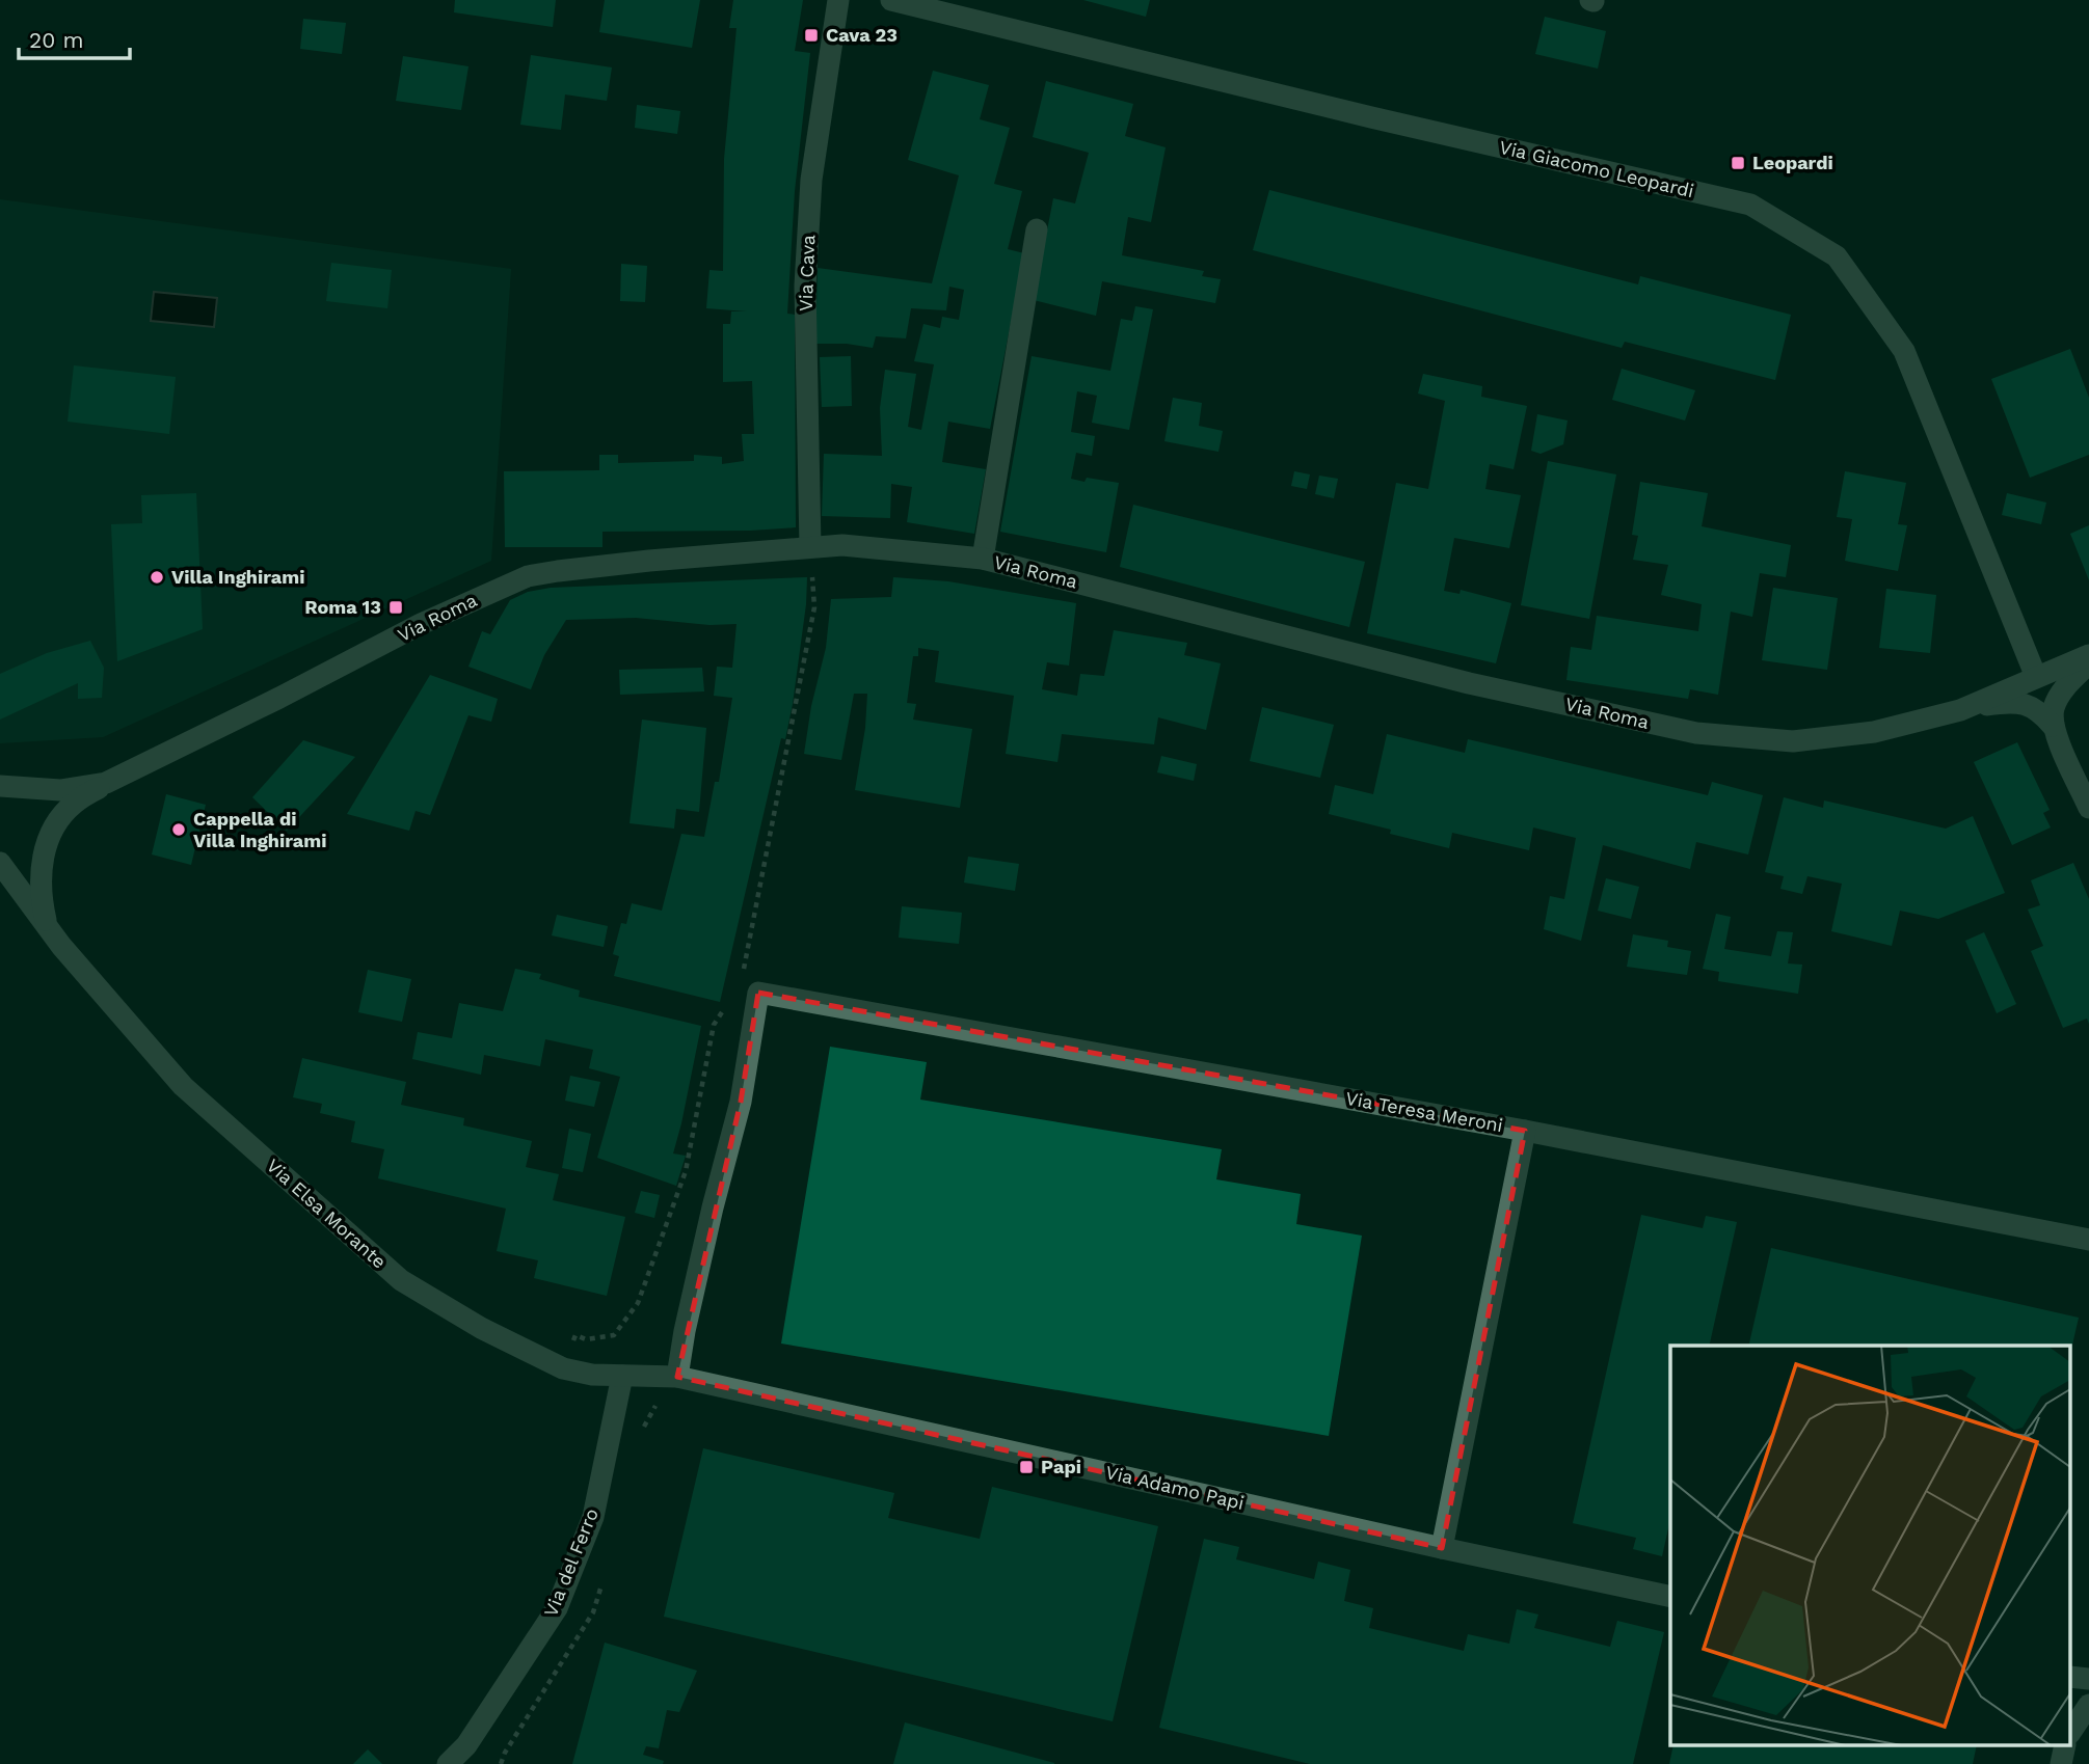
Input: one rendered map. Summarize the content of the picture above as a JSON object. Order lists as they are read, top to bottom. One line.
{"streets":{"street":["Via Giacomo Leopardi","Via Cava","Via Roma","Via Teresa Meroni","Via Elsa Morante","Via Adamo Papi","Via del Ferro"]},"crossings":[["Via Giacomo Leopardi","Via Roma"],["Via Cava","Via Roma"],["Via Roma","Via Elsa Morante"],["Via Teresa Meroni","Via Elsa Morante"],["Via Teresa Meroni","Via Adamo Papi"],["Via Elsa Morante","Via Adamo Papi"],["Via Elsa Morante","Via del Ferro"]],"places":{"transit":["Cava 23","Leopardi","Roma 13","Papi"],"other":["Villa Inghirami","Cappella di Villa Inghirami"]},"scale_bar":"20 m"}
